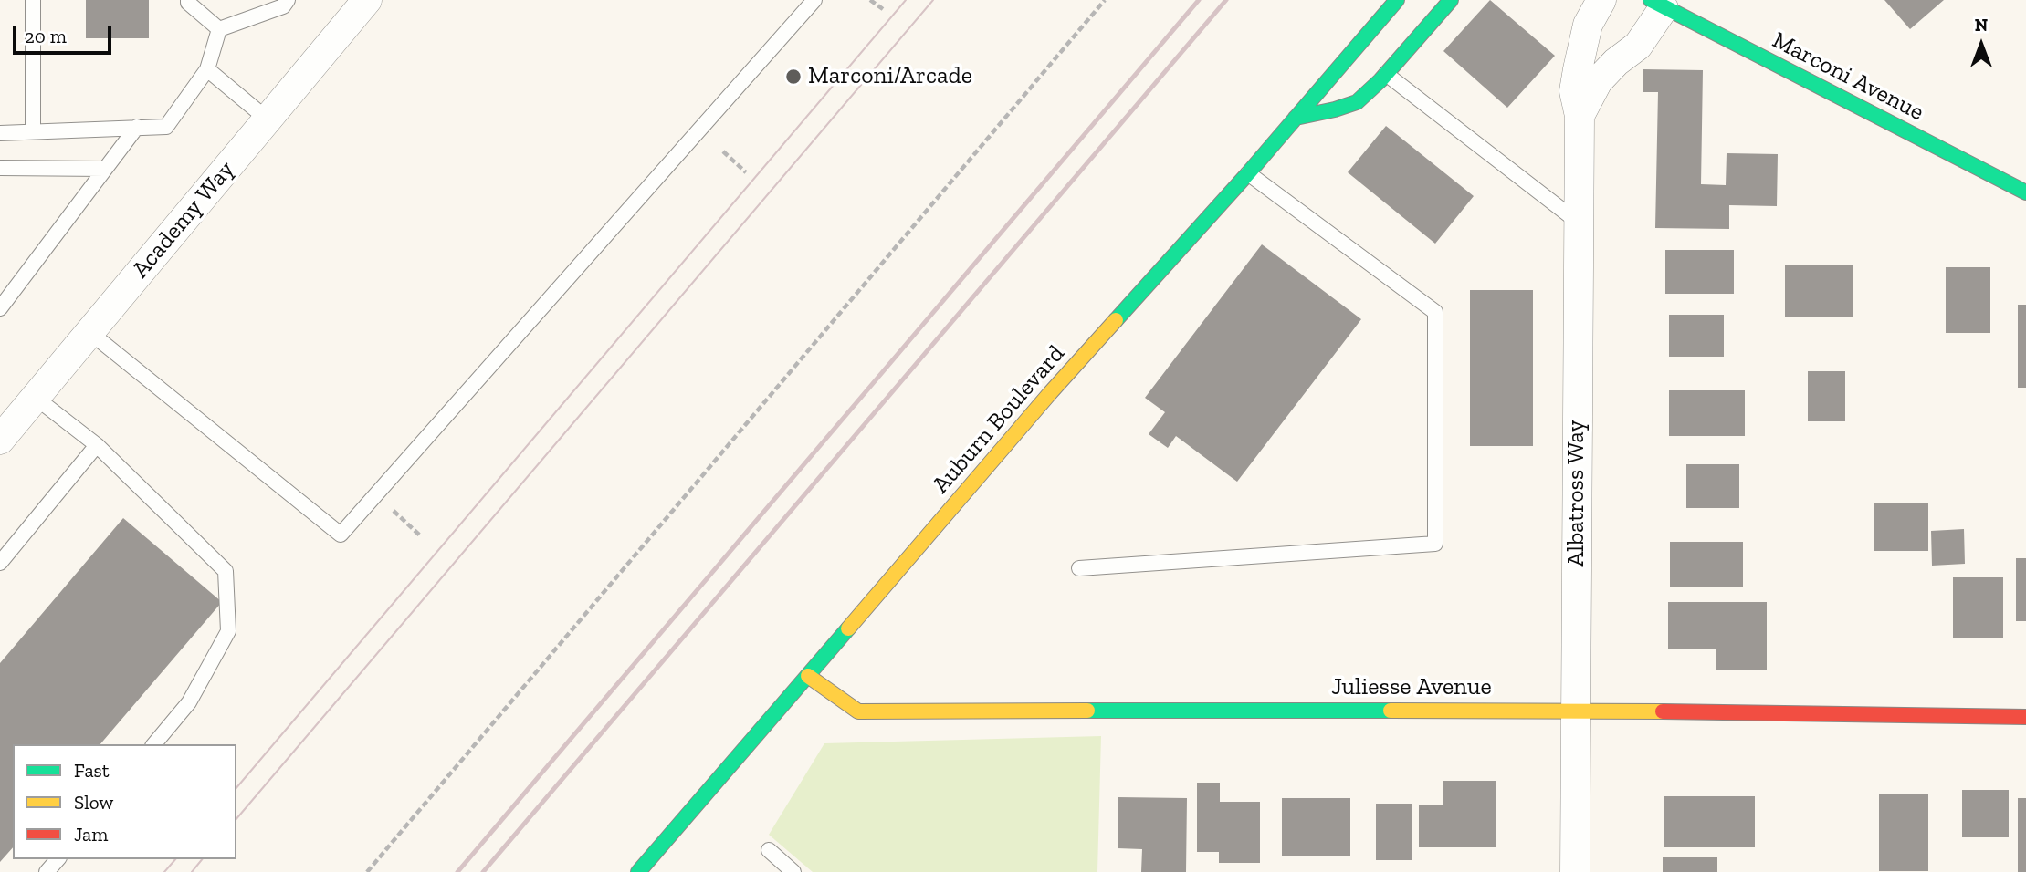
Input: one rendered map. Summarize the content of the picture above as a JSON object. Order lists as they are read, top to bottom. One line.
{"streets":{"street":["Marconi Avenue","Academy Way","Auburn Boulevard","Albatross Way","Juliesse Avenue"]},"crossings":[["Marconi Avenue","Albatross Way"],["Auburn Boulevard","Juliesse Avenue"],["Albatross Way","Juliesse Avenue"]],"places":["Marconi/Arcade"],"legend":["Fast","Slow","Jam"],"scale_bar":"20 m","north":"top"}
